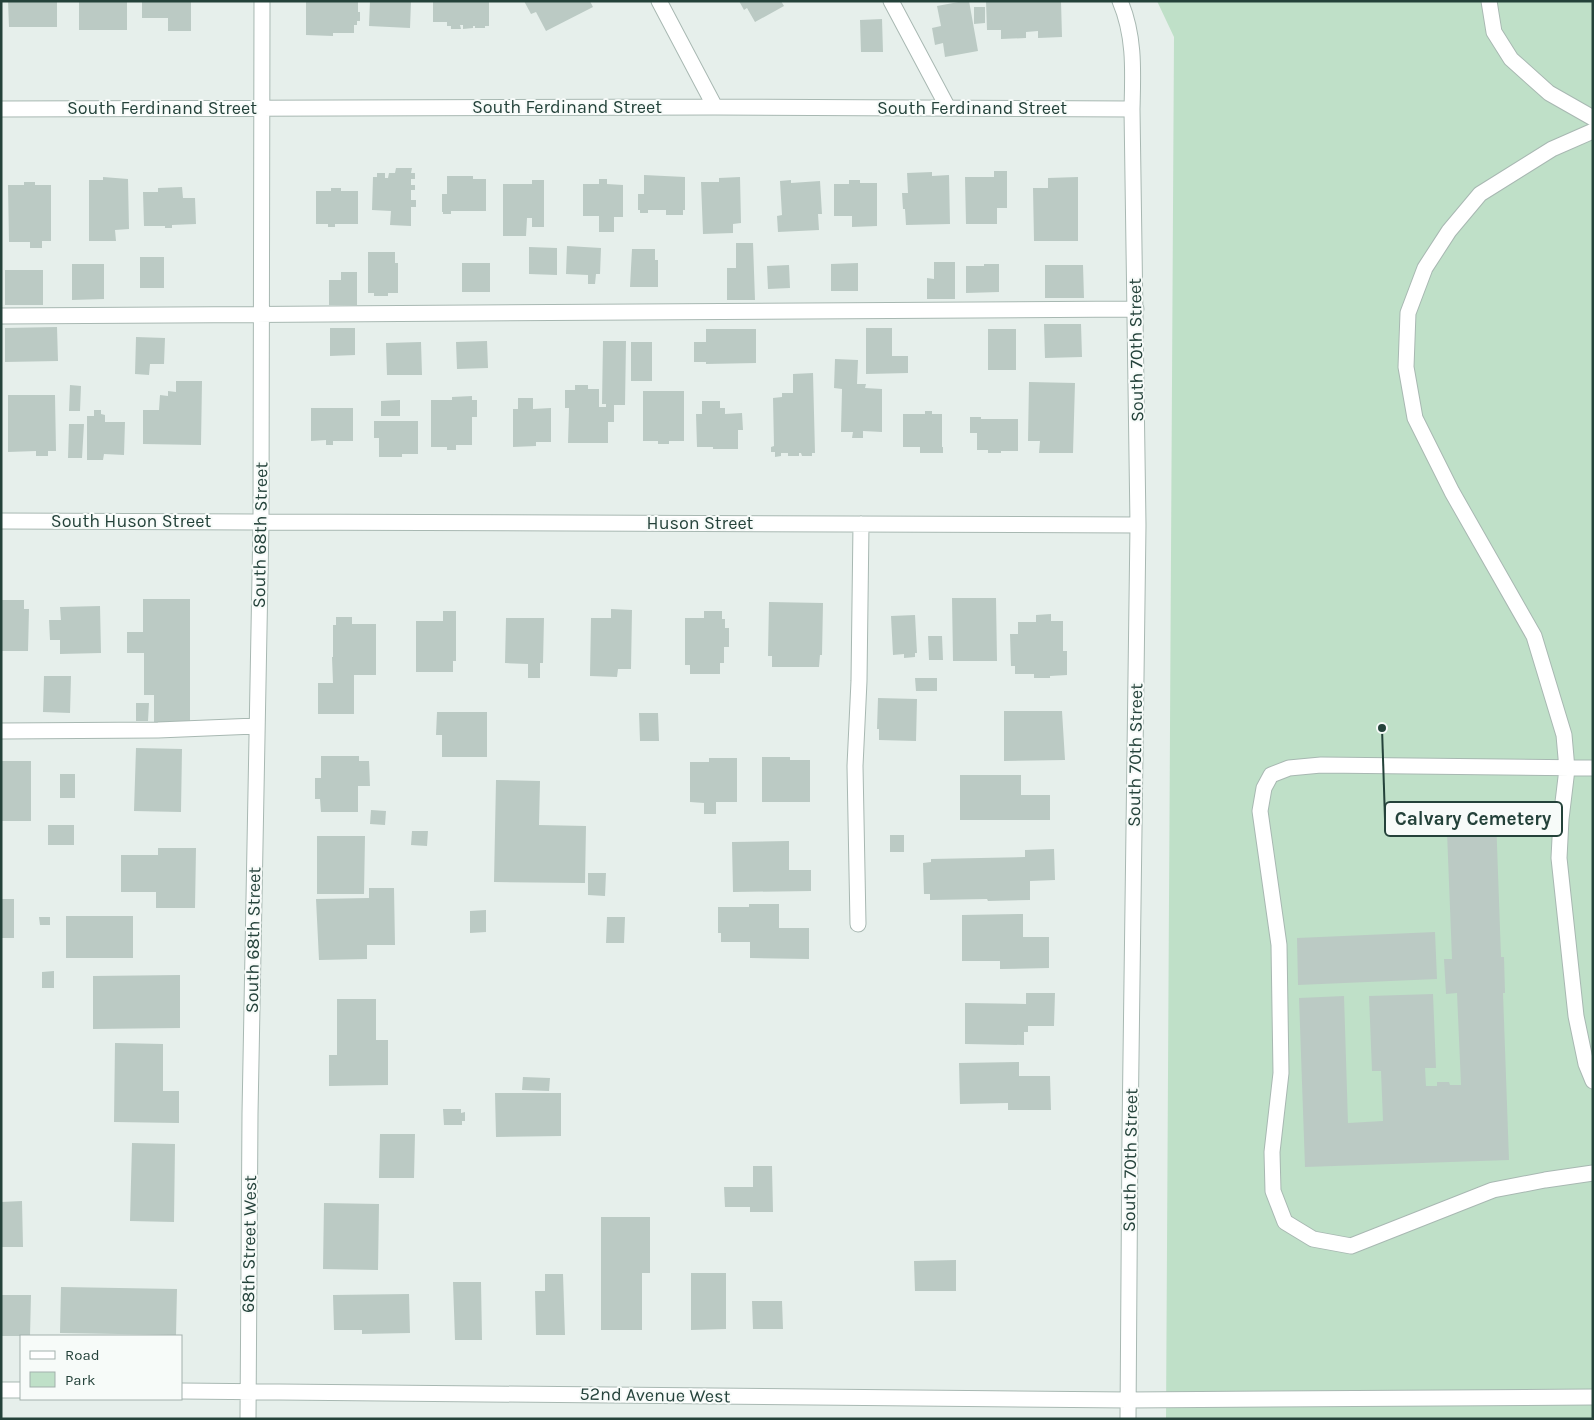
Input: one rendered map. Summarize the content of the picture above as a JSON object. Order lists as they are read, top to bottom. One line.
{"streets":{"street":["South Ferdinand Street","South 70th Street","South Huson Street","Huson Street","South 68th Street","68th Street West","52nd Avenue West"]},"crossings":[["South Ferdinand Street","South 70th Street"],["South Ferdinand Street","South 68th Street"],["South 70th Street","Huson Street"],["South 70th Street","52nd Avenue West"],["South Huson Street","Huson Street"],["South Huson Street","South 68th Street"],["Huson Street","South 68th Street"],["South 68th Street","68th Street West"],["68th Street West","52nd Avenue West"]],"places":["Calvary Cemetery"],"legend":["Road","Park"]}
